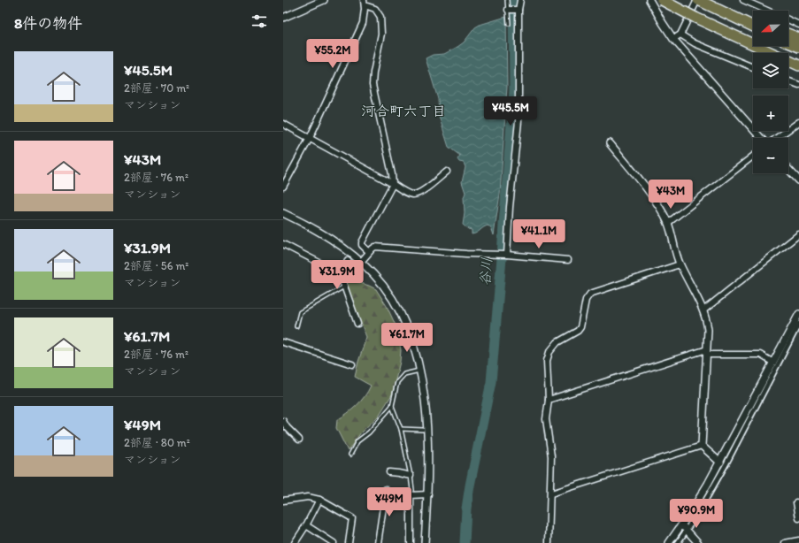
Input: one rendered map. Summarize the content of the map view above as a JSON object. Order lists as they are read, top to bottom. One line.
{"districts":["河合町六丁目"],"water":["谷川"],"north":"left","page":{"heading":"8件の物件","map_buttons":["+","−"],"price":["¥55.2M","¥45.5M","¥43M","¥41.1M","¥31.9M","¥61.7M","¥49M","¥90.9M"],"list":[{"name":"¥45.5M","note":"2部屋 · 70 m² · マンション"},{"name":"¥43M","note":"2部屋 · 76 m² · マンション"},{"name":"¥31.9M","note":"2部屋 · 56 m² · マンション"},{"name":"¥61.7M","note":"2部屋 · 76 m² · マンション"},{"name":"¥49M","note":"2部屋 · 80 m² · マンション"}]}}
